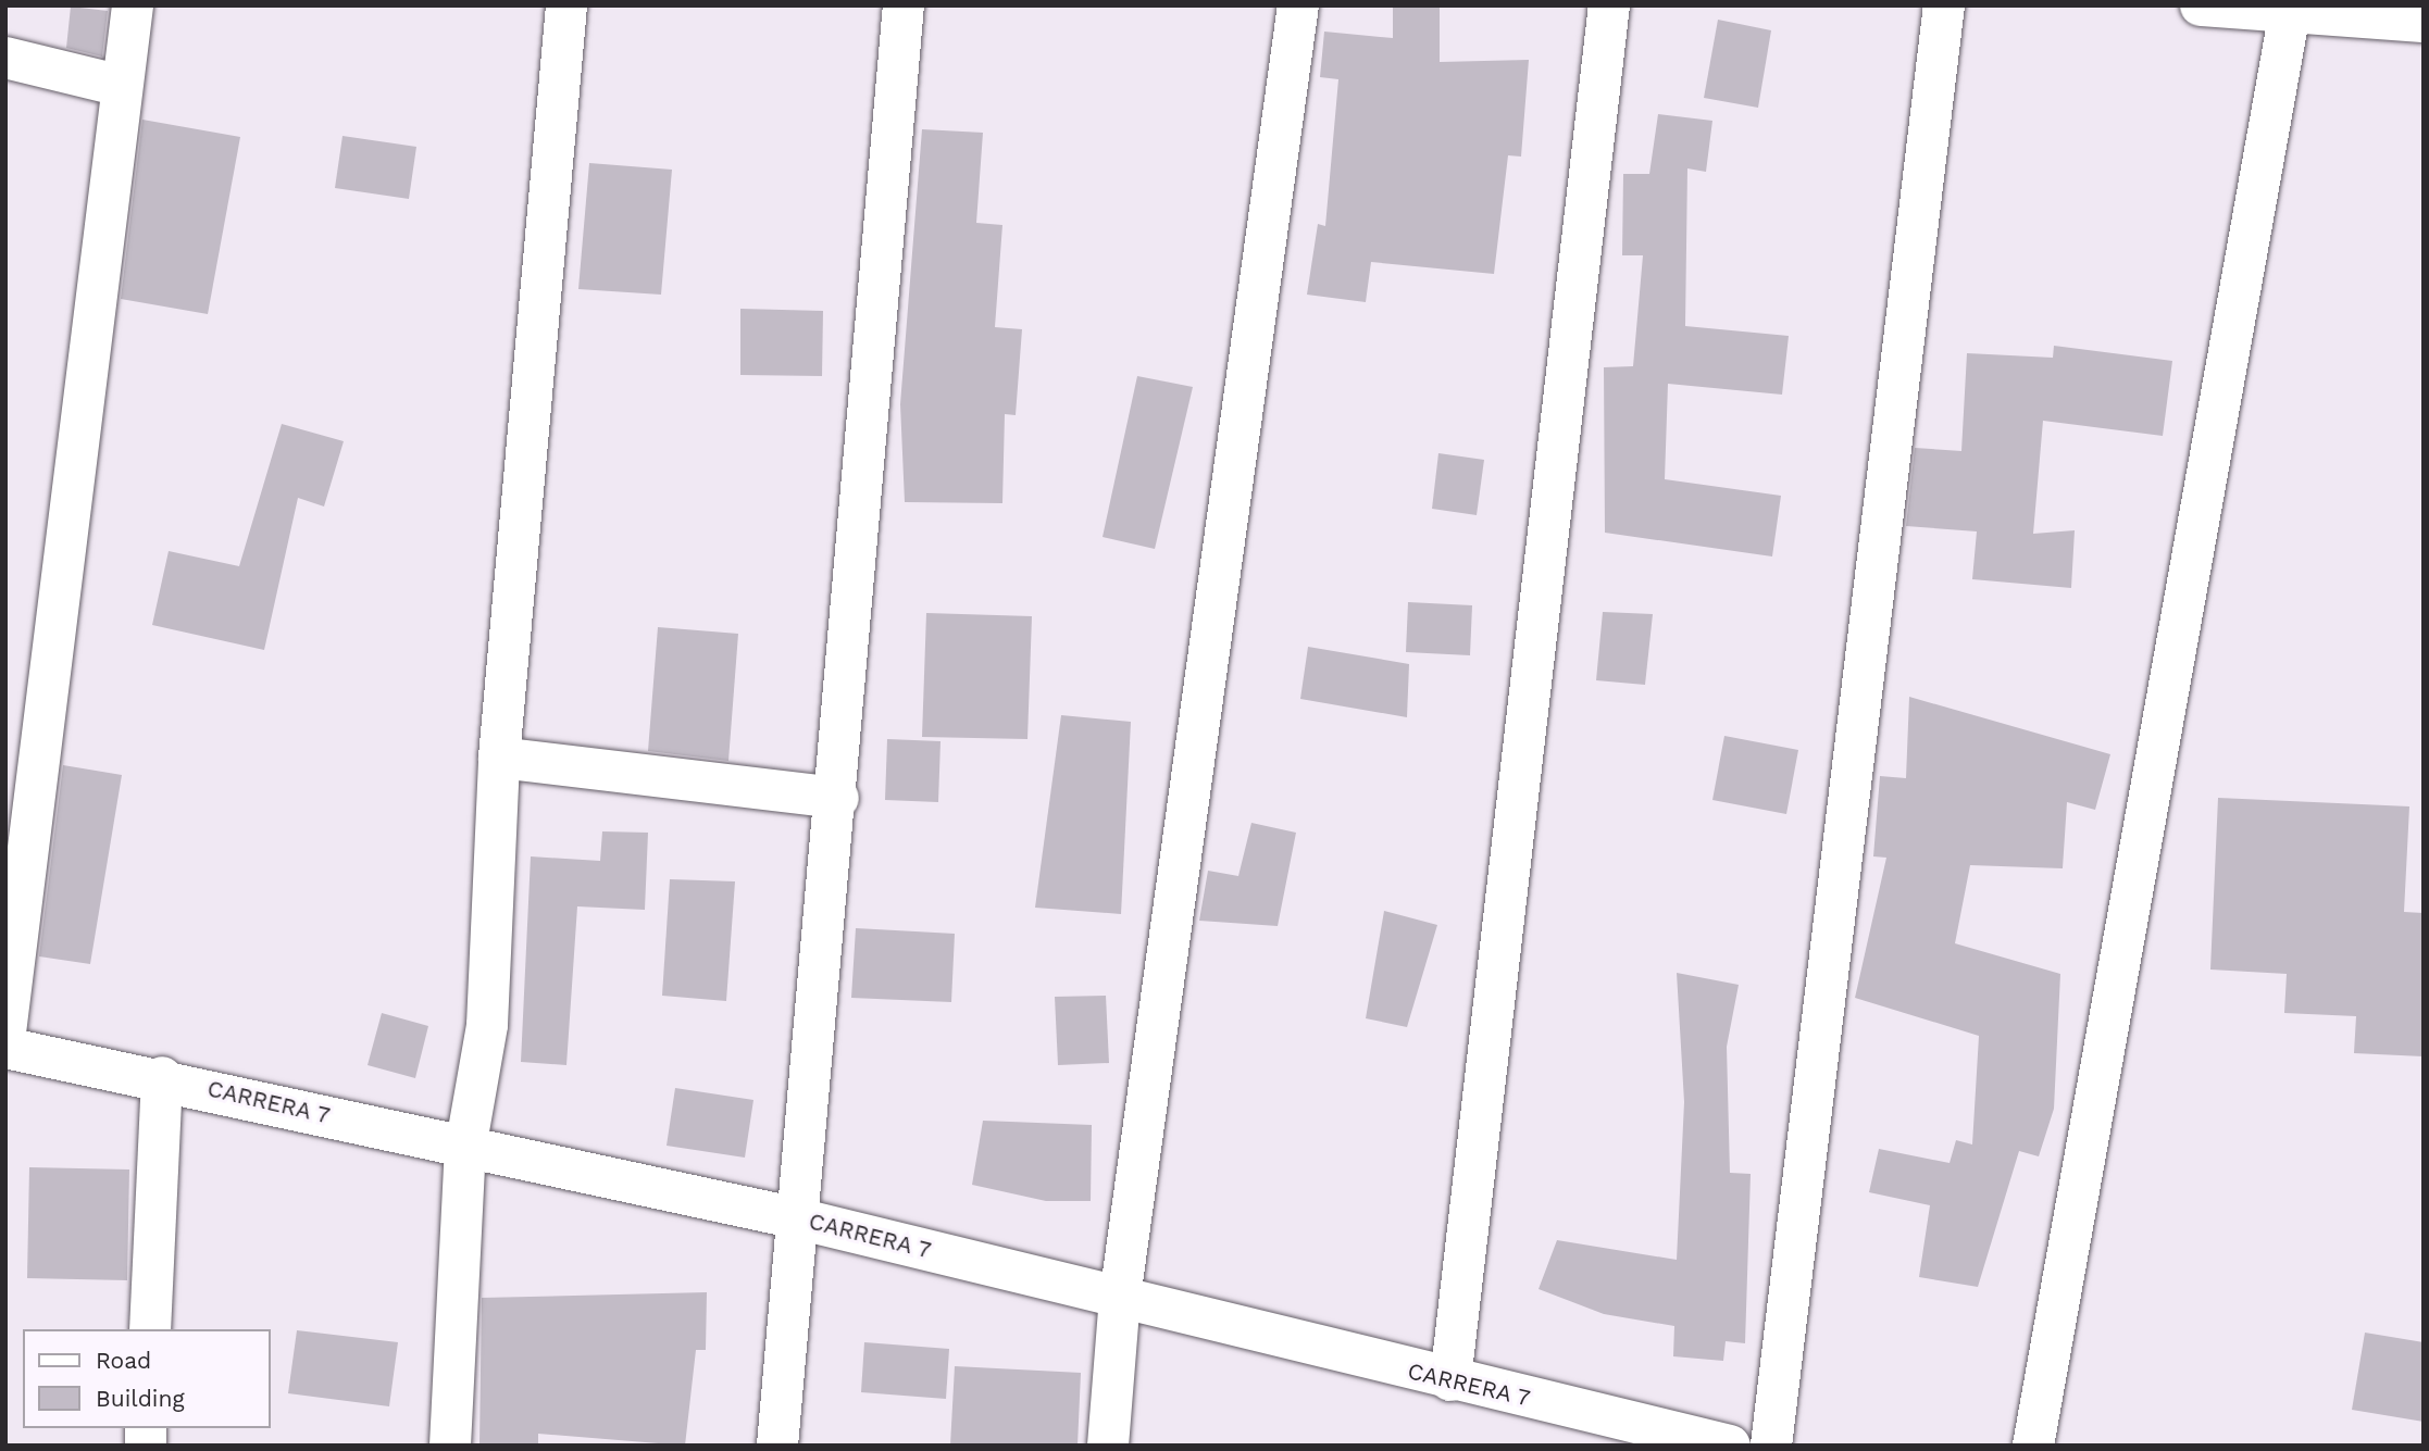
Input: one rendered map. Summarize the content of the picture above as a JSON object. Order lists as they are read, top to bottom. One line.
{"streets":{"street":["CARRERA 7"]},"legend":["Road","Building"]}
